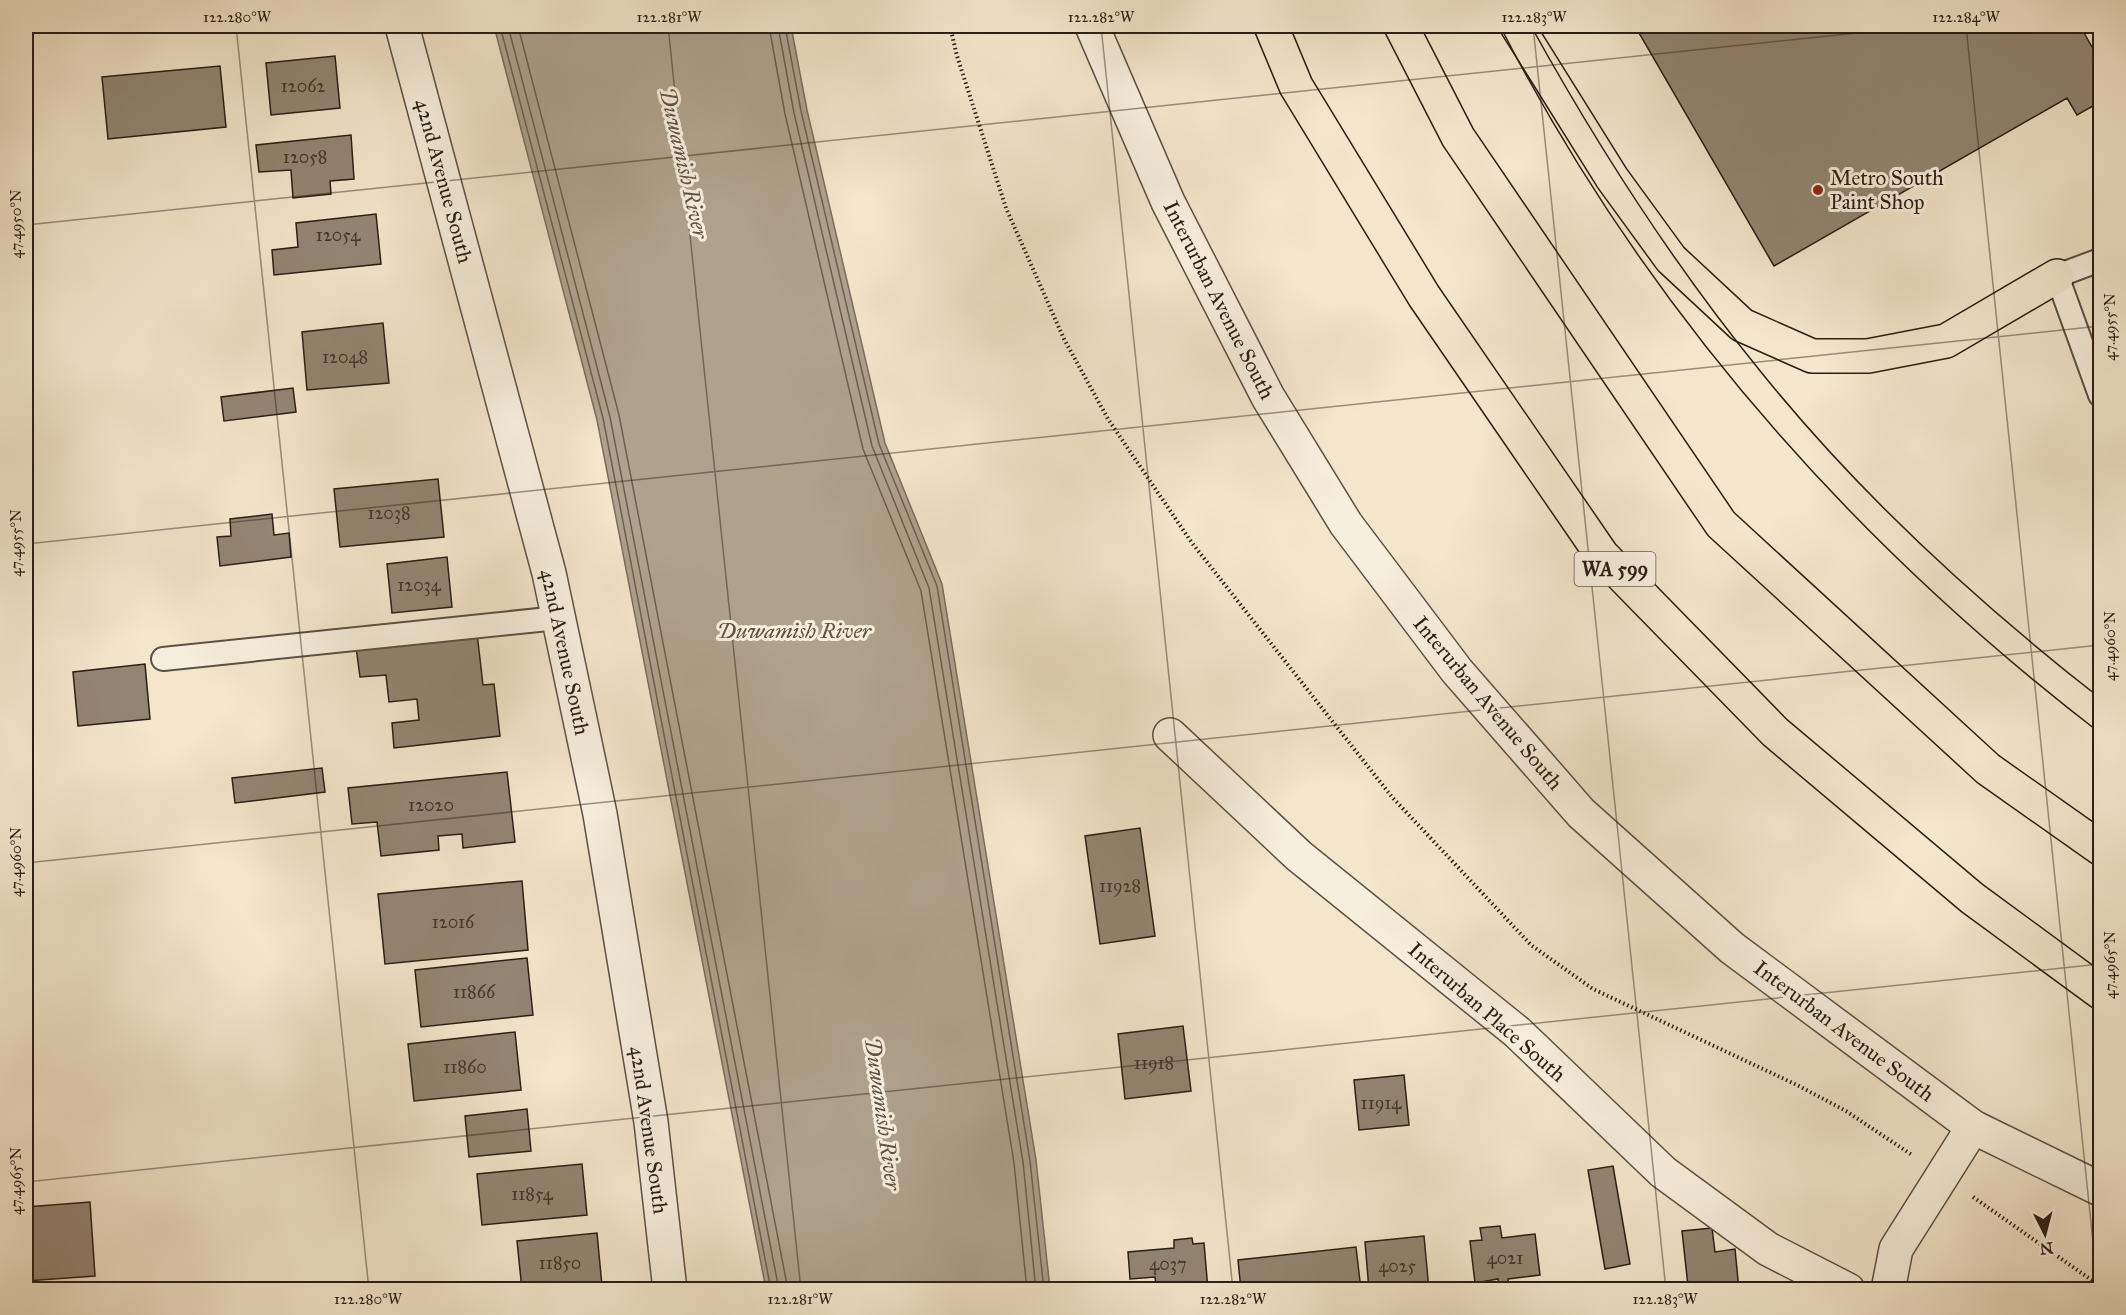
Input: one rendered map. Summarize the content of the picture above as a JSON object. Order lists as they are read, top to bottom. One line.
{"streets":{"highway":["WA 599"],"street":["42nd Avenue South","Interurban Avenue South","Interurban Place South"]},"water":["Duwamish River"],"places":["Metro South Paint Shop"],"house_numbers":["12062","12058","12054","12048","12038","12034","12020","11928","12016","11866","11918","11860","11914","11854","4021","11850","4037","4025"],"north":"bottom","coordinates":["122.280°W","122.281°W","122.282°W","122.283°W","122.284°W","47.4950°N","47.4955°N","47.4960°N","47.4965°N"]}
